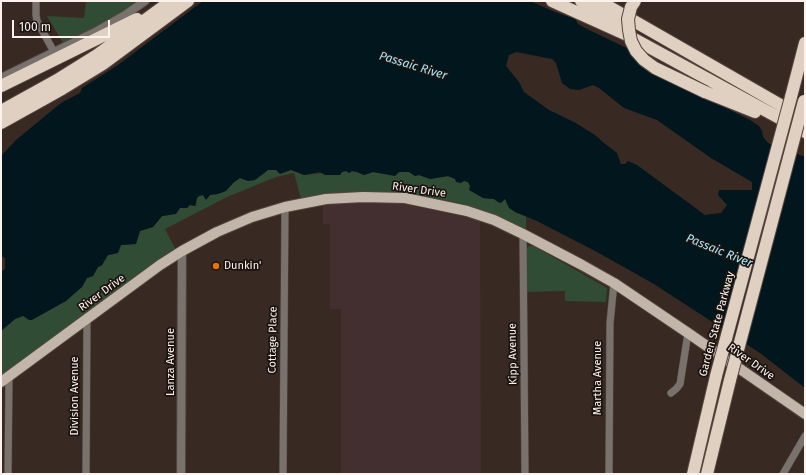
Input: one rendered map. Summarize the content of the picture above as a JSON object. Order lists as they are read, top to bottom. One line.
{"streets":{"highway":["Garden State Parkway"],"main road":["River Drive"],"street":["Cottage Place","Kipp Avenue","Lanza Avenue","Martha Avenue","Division Avenue"]},"crossings":[["River Drive","Cottage Place"],["River Drive","Kipp Avenue"],["River Drive","Lanza Avenue"],["River Drive","Martha Avenue"],["River Drive","Division Avenue"]],"water":["Passaic River"],"places":["Dunkin'"],"scale_bar":"100 m"}
